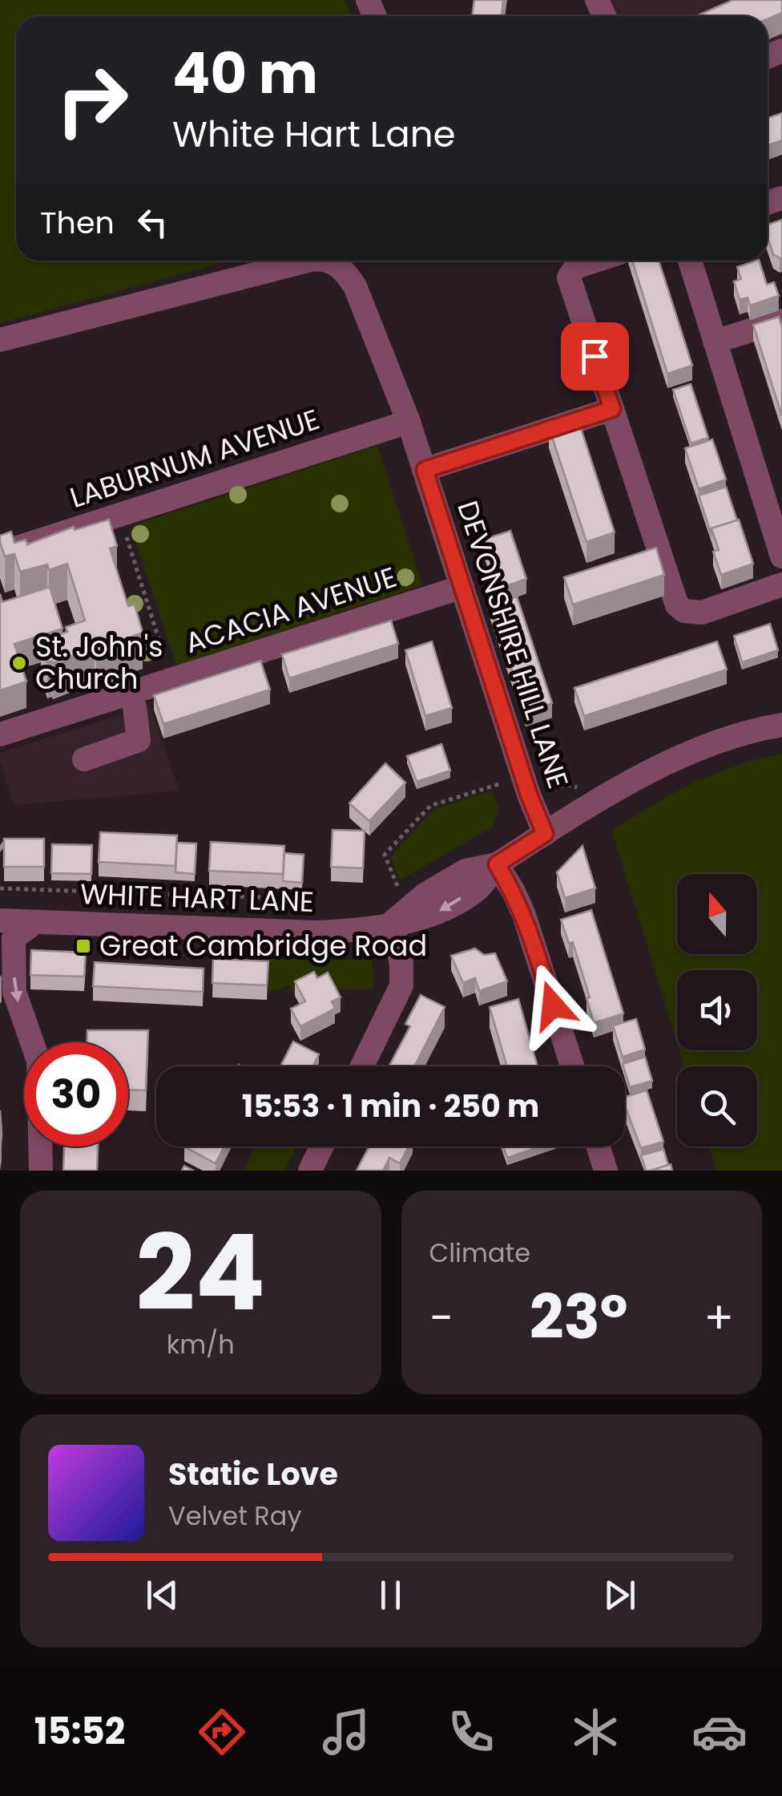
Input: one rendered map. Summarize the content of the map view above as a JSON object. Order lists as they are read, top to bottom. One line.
{"streets":{"street":["LABURNUM AVENUE","ACACIA AVENUE","DEVONSHIRE HILL LANE","WHITE HART LANE"]},"crossings":[["LABURNUM AVENUE","DEVONSHIRE HILL LANE"],["ACACIA AVENUE","DEVONSHIRE HILL LANE"]],"places":{"other":["St. John's Church"],"transit":["Great Cambridge Road"]},"north":"top","page":{"turn":["40 m","White Hart Lane"],"then":"Then","limit":"30","trip":"15:53 · 1 min · 250 m","tile":[["24","km/h"],"Climate"],"heat":["−","23°","+"],"song":["Static Love","Velvet Ray"],"tabs":"15:52"}}
